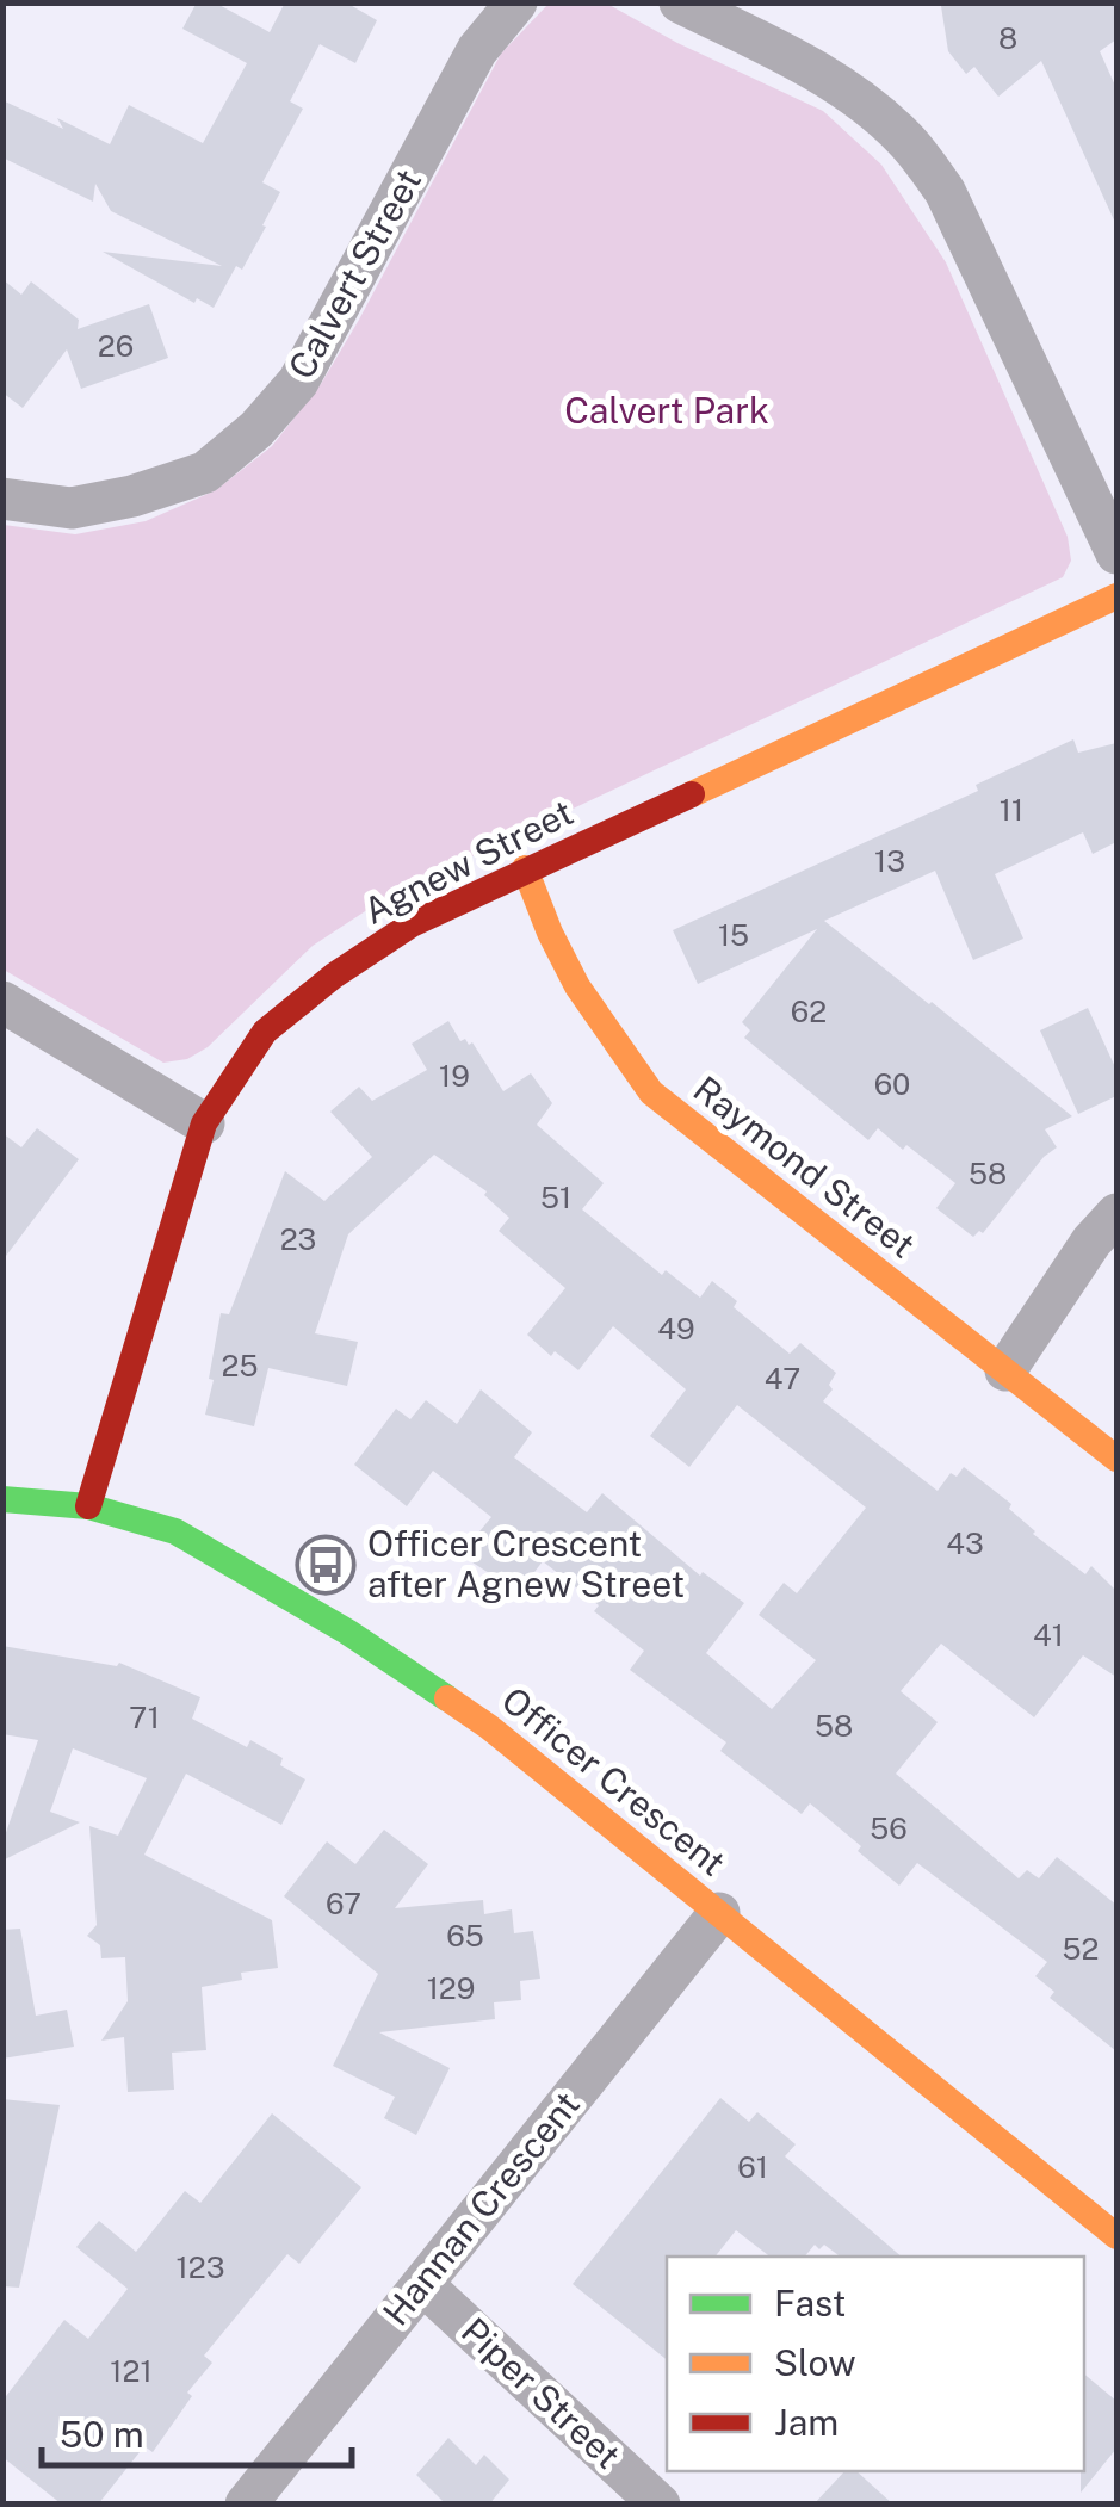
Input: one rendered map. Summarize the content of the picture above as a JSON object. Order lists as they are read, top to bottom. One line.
{"streets":{"street":["Calvert Street","Agnew Street","Raymond Street","Officer Crescent","Hannan Crescent","Piper Street"]},"crossings":[["Agnew Street","Raymond Street"],["Agnew Street","Officer Crescent"],["Officer Crescent","Hannan Crescent"],["Hannan Crescent","Piper Street"]],"parks":["Calvert Park"],"places":{"bus stop":["Officer Crescent after Agnew Street"]},"house_numbers":["8","26","11","13","15","62","19","60","58","51","23","49","25","47","43","41","71","58","56","67","65","52","129","61","123","121"],"legend":["Fast","Slow","Jam"],"scale_bar":"50 m"}
